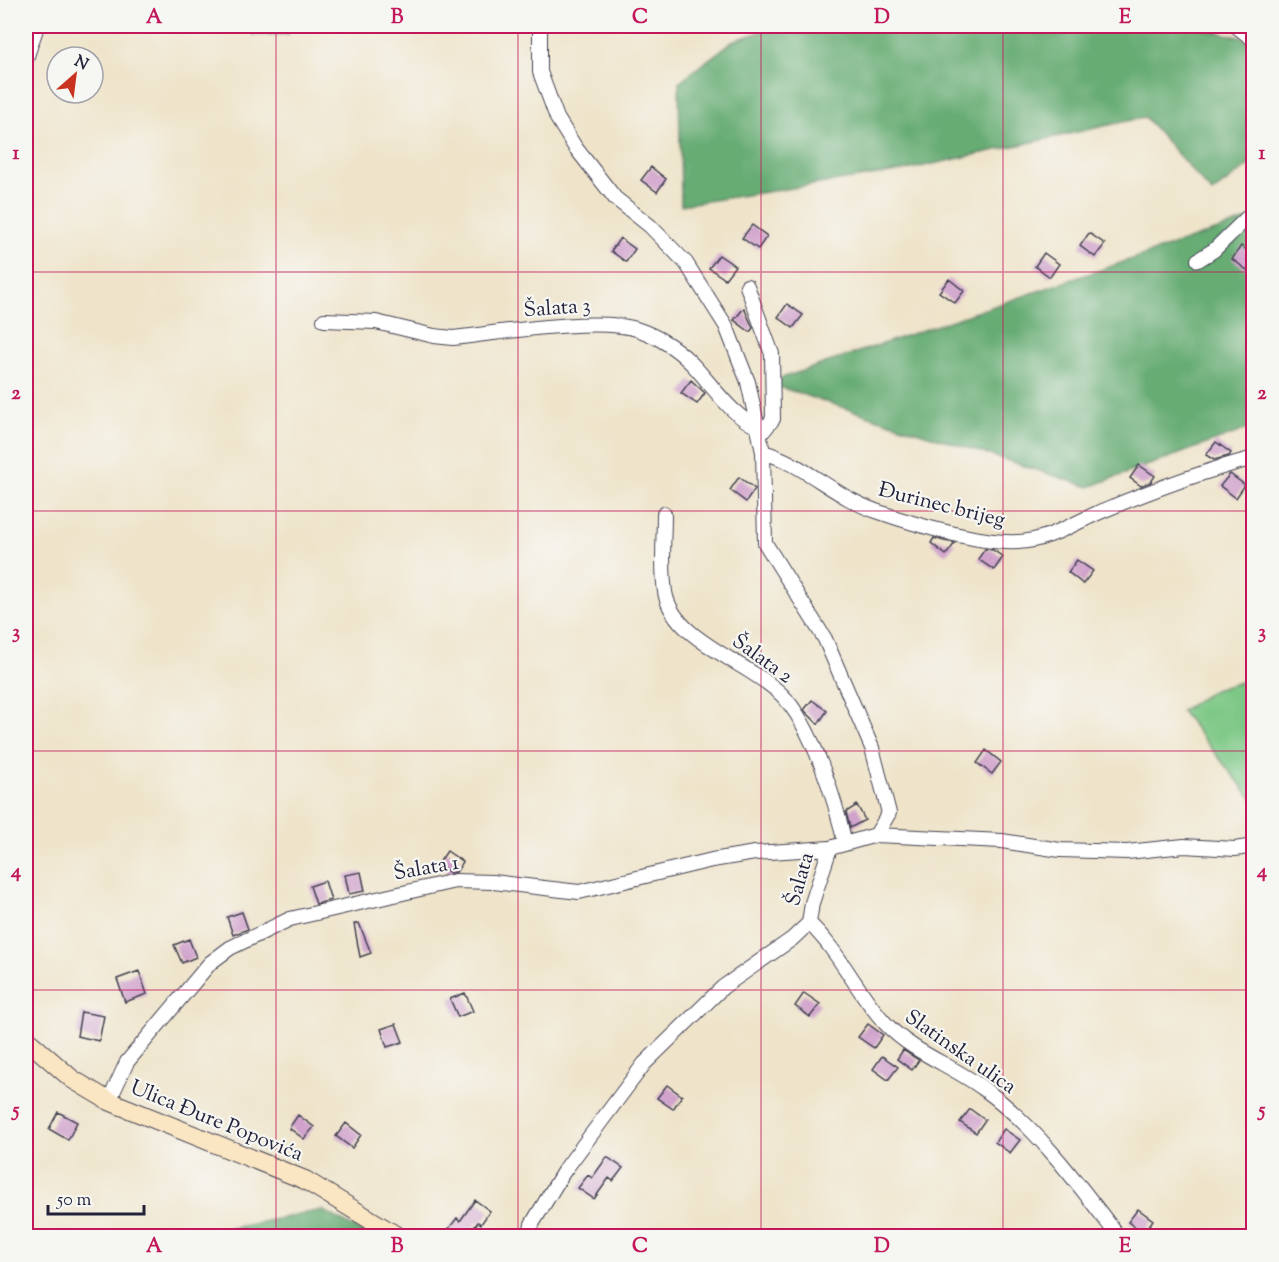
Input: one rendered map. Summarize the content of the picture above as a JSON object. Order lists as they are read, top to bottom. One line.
{"streets":{"street":["Šalata 3","Đurinec brijeg","Šalata 2","Šalata 1","Šalata","Slatinska ulica","Ulica Đure Popovića"]},"crossings":[["Šalata 2","Šalata"],["Šalata 1","Šalata"],["Šalata 1","Ulica Đure Popovića"],["Šalata","Slatinska ulica"]],"scale_bar":"50 m","north":"top right","grid":{"columns":["A","B","C","D","E"],"rows":["1","2","3","4","5"]}}
